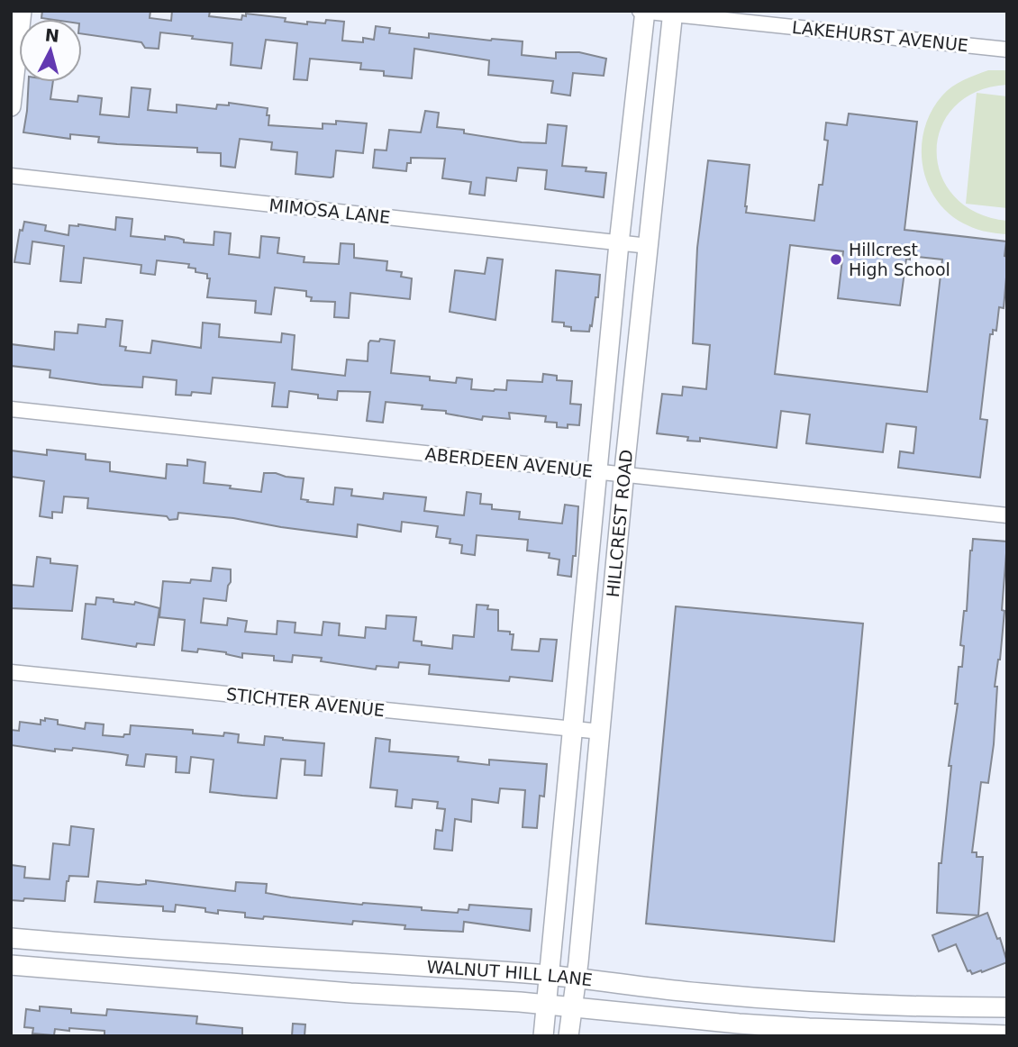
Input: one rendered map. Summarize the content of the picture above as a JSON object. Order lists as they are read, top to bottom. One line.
{"streets":{"main road":["HILLCREST ROAD","WALNUT HILL LANE"],"street":["LAKEHURST AVENUE","MIMOSA LANE","ABERDEEN AVENUE","STICHTER AVENUE"]},"crossings":[["LAKEHURST AVENUE","HILLCREST ROAD"],["MIMOSA LANE","HILLCREST ROAD"],["ABERDEEN AVENUE","HILLCREST ROAD"],["HILLCREST ROAD","STICHTER AVENUE"],["HILLCREST ROAD","WALNUT HILL LANE"]],"places":["Hillcrest High School"],"north":"top"}
